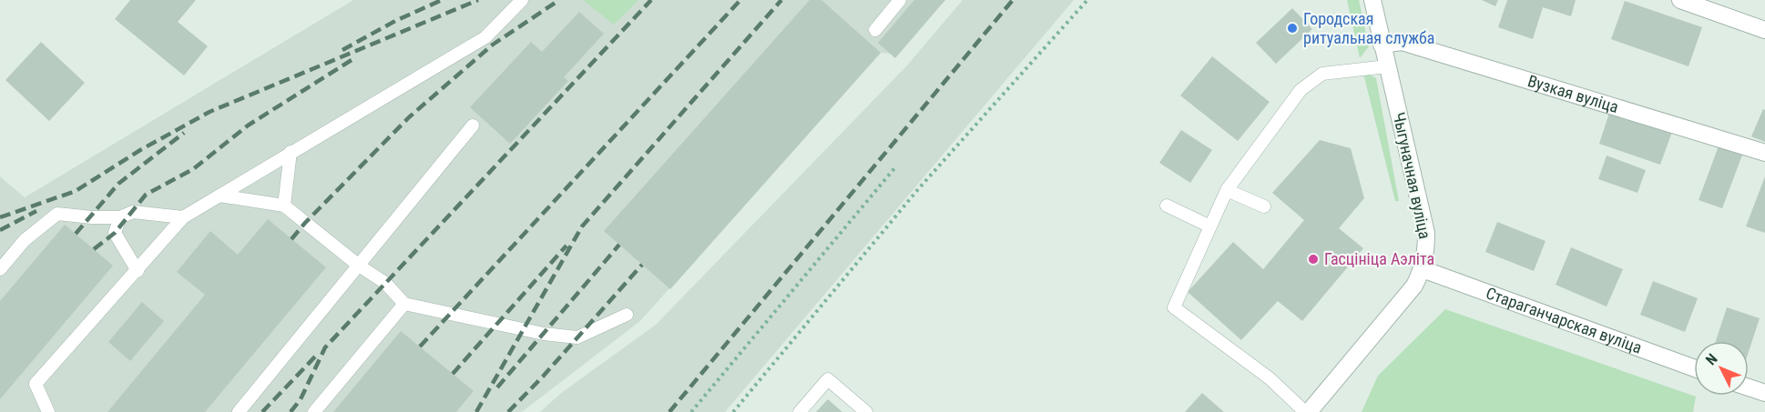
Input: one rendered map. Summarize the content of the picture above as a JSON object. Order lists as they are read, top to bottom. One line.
{"streets":{"street":["Вузкая вуліца","Чыгуначная вуліца","Стараганчарская вуліца"]},"crossings":[["Вузкая вуліца","Чыгуначная вуліца"],["Чыгуначная вуліца","Стараганчарская вуліца"]],"places":["Городская ритуальная служба","Гасцініца Аэліта"],"north":"top left"}
